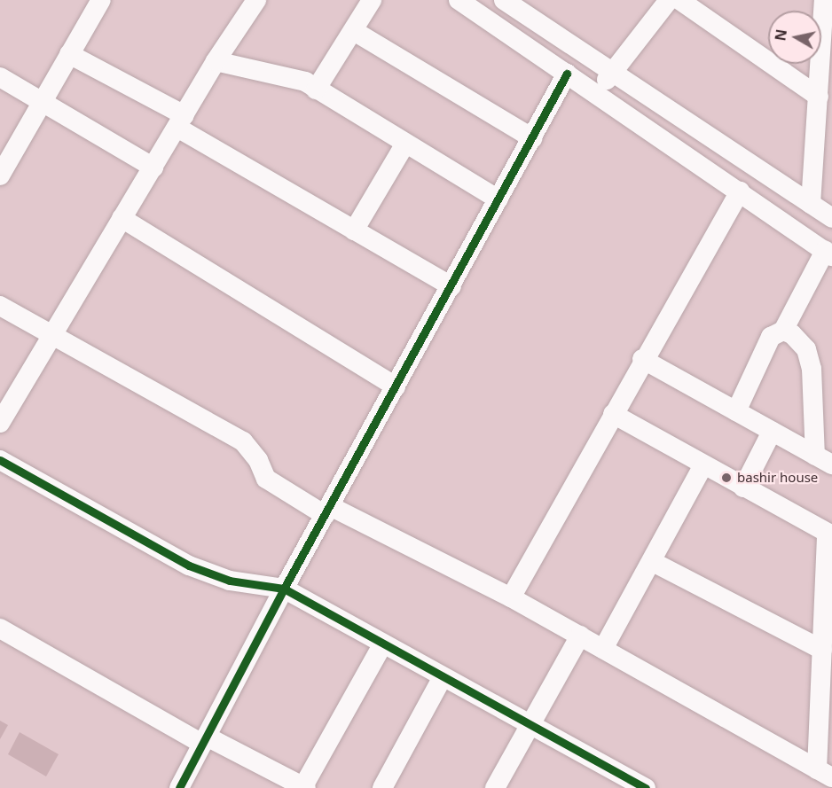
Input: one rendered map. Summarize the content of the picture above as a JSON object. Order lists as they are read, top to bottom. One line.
{"places":["bashir house"],"north":"left"}
